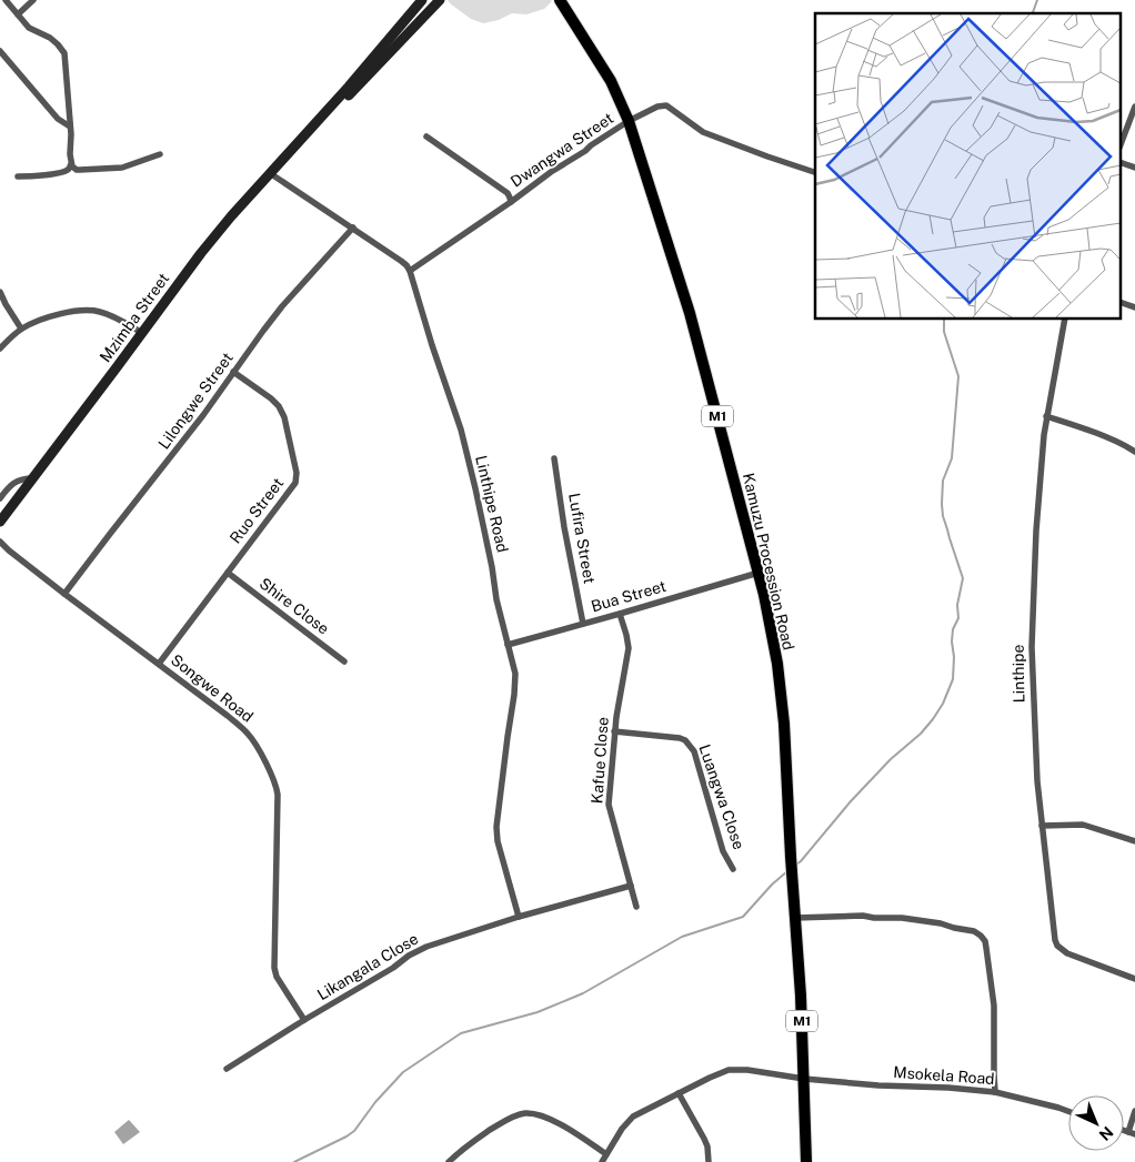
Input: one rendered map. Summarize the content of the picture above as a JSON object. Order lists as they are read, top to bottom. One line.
{"streets":{"highway":["M1","Kamuzu Procession Road"],"main road":["Mzimba Street"],"street":["Dwangwa Street","Lilongwe Street","Linthipe Road","Ruo Street","Lufira Street","Bua Street","Shire Close","Linthipe","Songwe Road","Kafue Close","Luangwa Close","Likangala Close","Msokela Road"]},"crossings":[["Dwangwa Street","Linthipe Road"],["Dwangwa Street","Kamuzu Procession Road"],["Lilongwe Street","Ruo Street"],["Lilongwe Street","Songwe Road"],["Linthipe Road","Bua Street"],["Linthipe Road","Likangala Close"],["Ruo Street","Shire Close"],["Ruo Street","Songwe Road"],["Lufira Street","Bua Street"],["Kamuzu Procession Road","Bua Street"],["Kamuzu Procession Road","Msokela Road"],["Bua Street","Kafue Close"],["Songwe Road","Likangala Close"],["Kafue Close","Luangwa Close"],["Kafue Close","Likangala Close"]],"north":"bottom right"}
